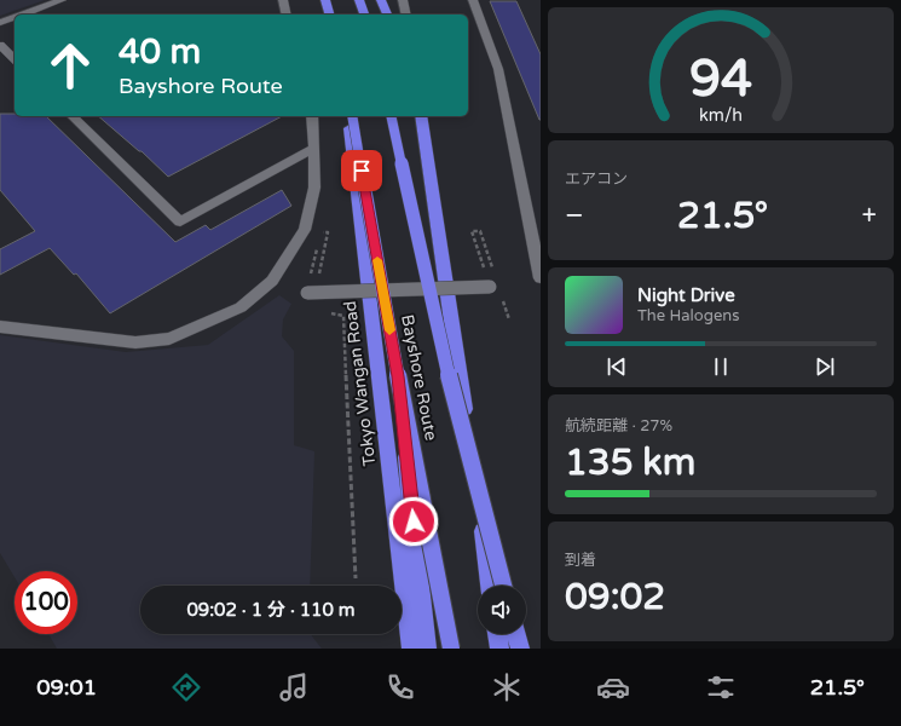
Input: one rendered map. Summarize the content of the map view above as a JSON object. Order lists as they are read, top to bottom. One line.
{"streets":{"highway":["Bayshore Route","Tokyo Wangan Road"]},"page":{"turn":["40 m","Bayshore Route"],"tile":["エアコン",["航続距離 · 27%","135 km"],["到着","09:02"]],"heat":["−","21.5°","+"],"song":["Night Drive","The Halogens"],"limit":"100","trip":"09:02 · 1 分 · 110 m","tabs":["09:01","21.5°"],"gauge":["94","km/h"]}}
